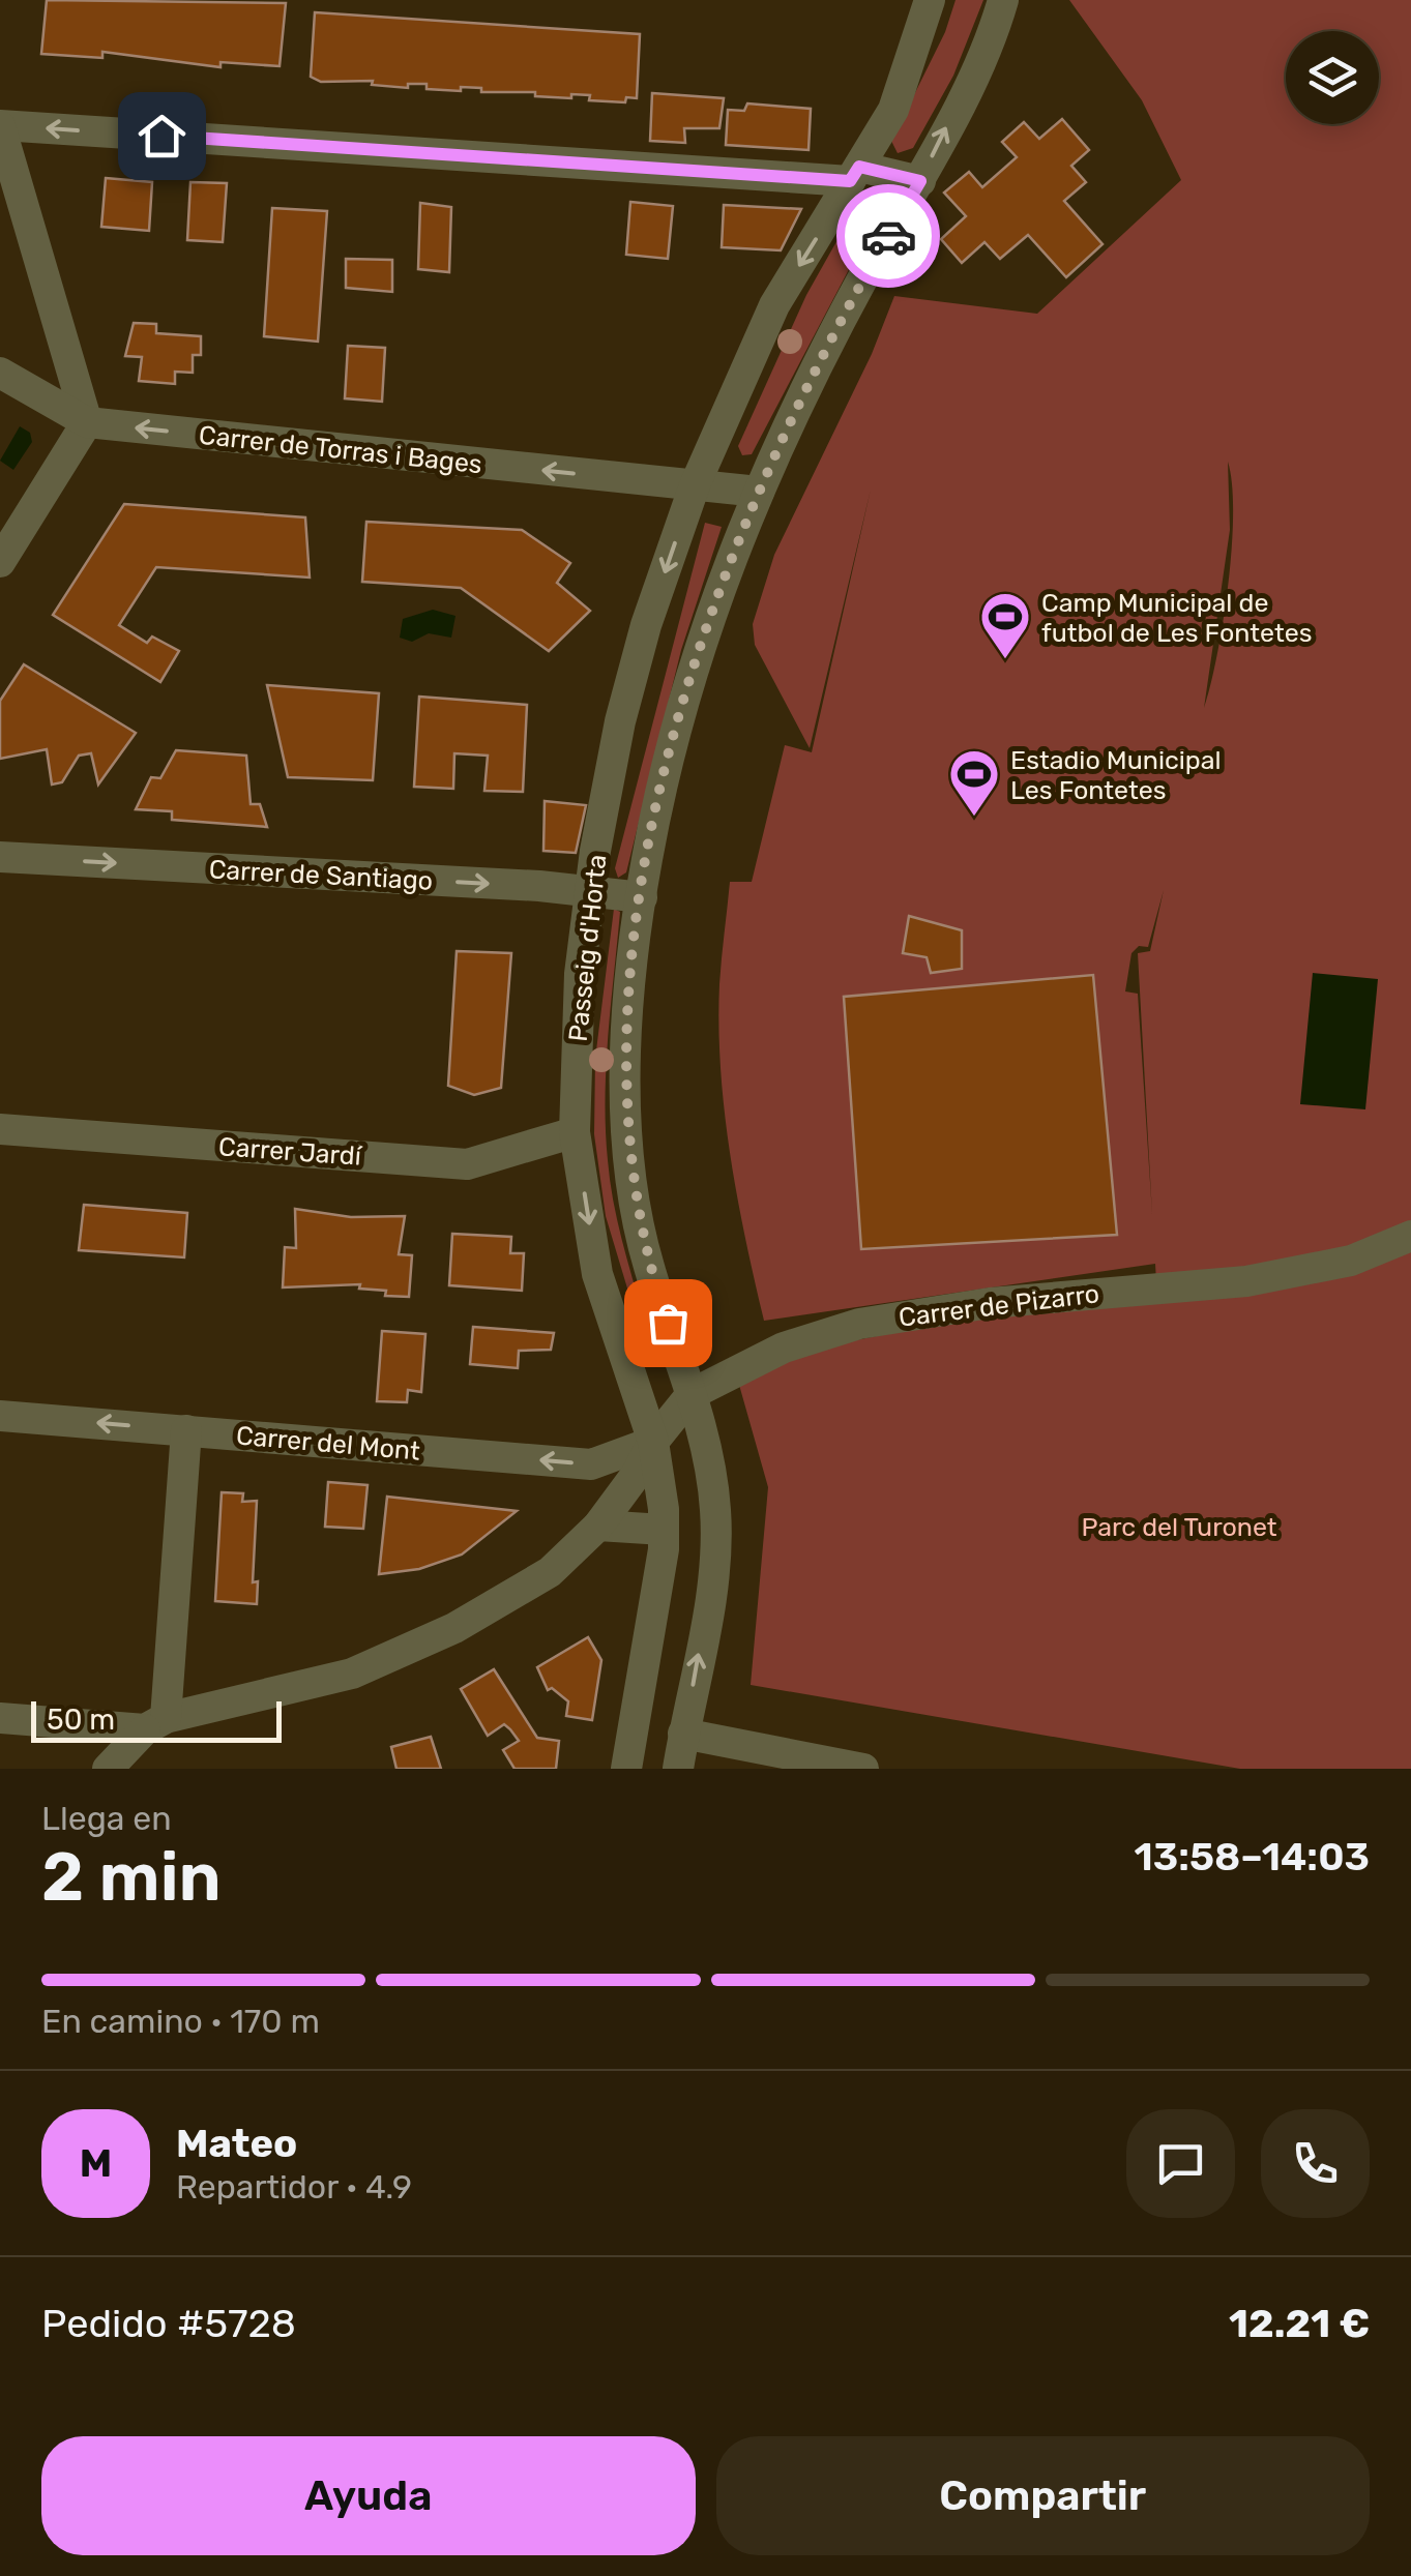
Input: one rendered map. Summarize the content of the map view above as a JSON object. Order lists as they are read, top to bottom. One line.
{"streets":{"street":["Carrer de Torras i Bages","Carrer de Santiago","Passeig d'Horta","Carrer Jardí","Carrer de Pizarro","Carrer del Mont"]},"crossings":[["Carrer de Torras i Bages","Passeig d'Horta"],["Carrer de Santiago","Passeig d'Horta"],["Passeig d'Horta","Carrer Jardí"],["Passeig d'Horta","Carrer de Pizarro"],["Passeig d'Horta","Carrer del Mont"],["Carrer de Pizarro","Carrer del Mont"]],"one_way":["Carrer de Torras i Bages","Carrer de Santiago","Carrer del Mont"],"parks":["Parc del Turonet"],"places":{"sports":["Camp Municipal de futbol de Les Fontetes","Estadio Municipal Les Fontetes"]},"scale_bar":"50 m","page":{"scale":"50 m","heading":["2 min","Llega en","13:58–14:03"],"panel":["Mateo","Repartidor · 4.9","Pedido #5728","12.21 €"],"bar":"En camino · 170 m","round":"M","buttons":["Ayuda","Compartir"]}}
